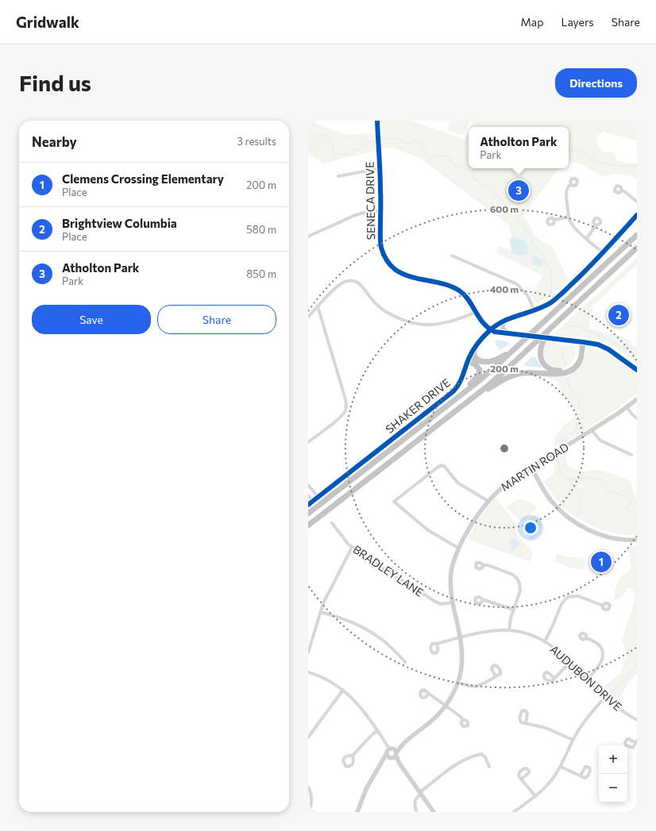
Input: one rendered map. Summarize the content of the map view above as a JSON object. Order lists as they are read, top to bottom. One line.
{"streets":{"street":["SENECA DRIVE","SHAKER DRIVE","MARTIN ROAD","BRADLEY LANE","AUDUBON DRIVE"]},"crossings":[["SENECA DRIVE","SHAKER DRIVE"],["MARTIN ROAD","BRADLEY LANE"],["MARTIN ROAD","AUDUBON DRIVE"]],"page":{"header":"Gridwalk","nav":["Map","Layers","Share"],"buttons":["Directions",["Save","Share"]],"title":"Find us","heading":["Nearby","3 results"],"popup":["Atholton Park","Park"],"list":[{"mark":"1","name":"Clemens Crossing Elementary","note":"Place","value":"200 m"},{"mark":"2","name":"Brightview Columbia","note":"Place","value":"580 m"},{"mark":"3","name":"Atholton Park","note":"Park","value":"850 m"}],"pins":["3","2","1"],"map_buttons":["+","−"]},"rings":["600 m","400 m","200 m"]}
